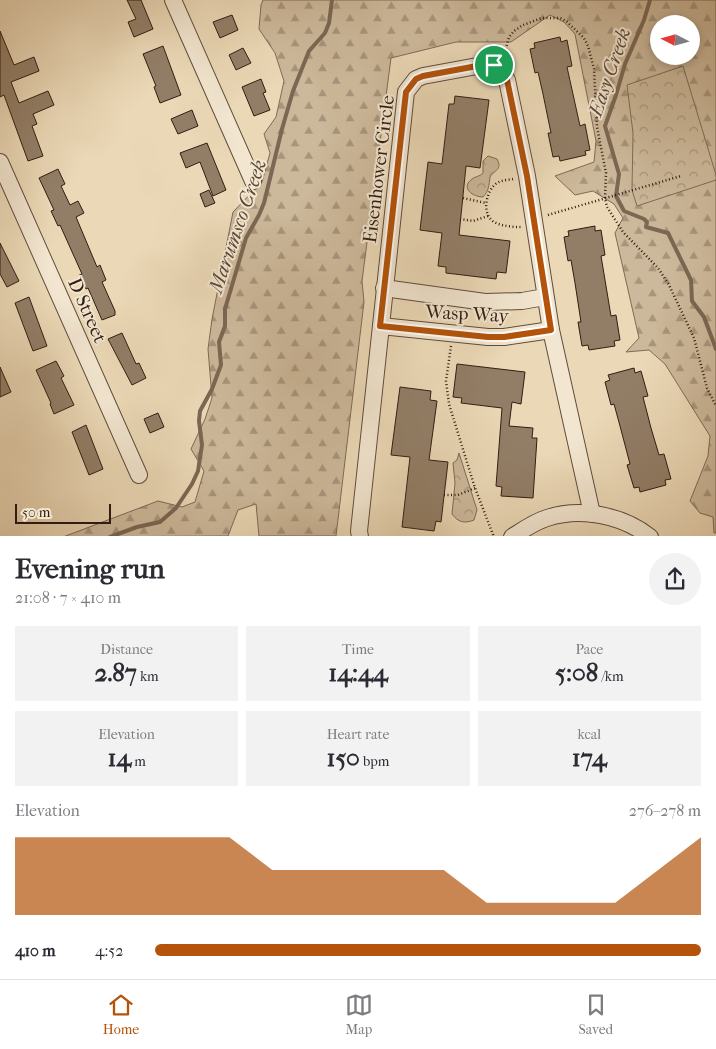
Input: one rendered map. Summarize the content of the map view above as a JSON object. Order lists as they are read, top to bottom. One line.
{"streets":{"street":["Eisenhower Circle","D Street","Wasp Way"]},"crossings":[["Eisenhower Circle","Wasp Way"]],"water":["Easy Creek","Marumsco Creek"],"scale_bar":"50 m","north":"left","page":{"scale":"50 m","heading":["Evening run","21:08 · 7 × 410 m"],"stats":[["Distance","2.87 km"],["Time","14:44"],["Pace","5:08 /km"],["Elevation","14 m"],["Heart rate","150 bpm"],["kcal","174"]],"chart":["Elevation","276–278 m"],"list":[{"name":"410 m","note":"4:52"}],"tabs":["Home","Map","Saved"]}}
